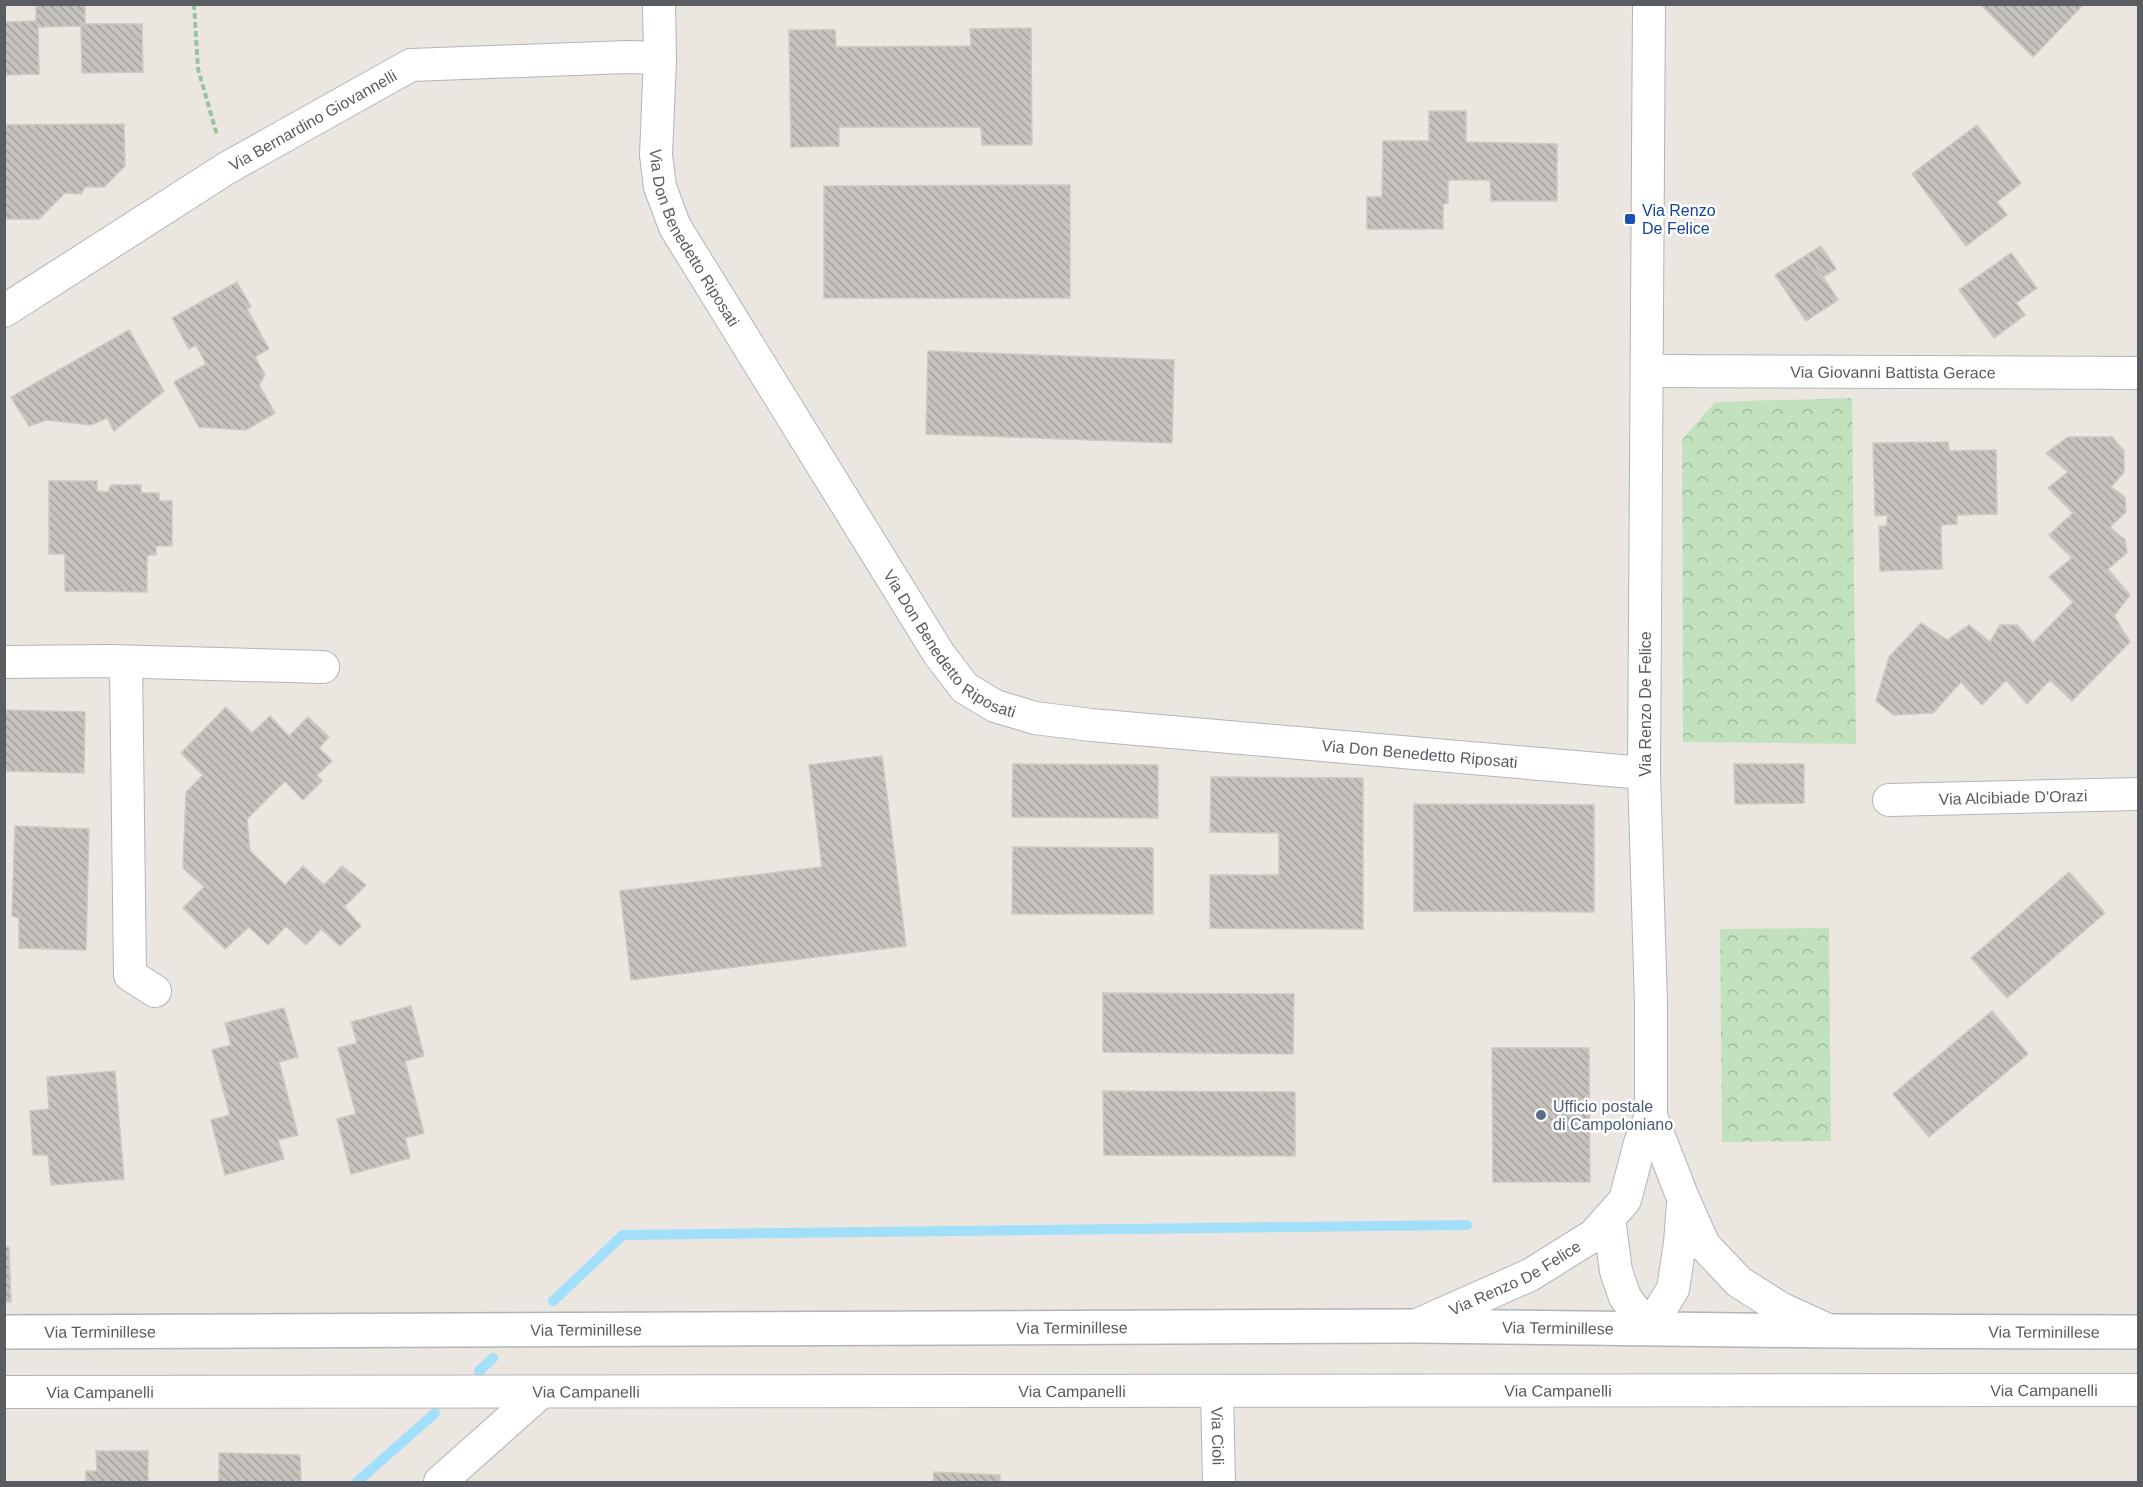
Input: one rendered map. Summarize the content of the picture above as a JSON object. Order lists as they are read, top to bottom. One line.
{"streets":{"main road":["Via Terminillese"],"street":["Via Bernardino Giovannelli","Via Don Benedetto Riposati","Via Giovanni Battista Gerace","Via Renzo De Felice","Via Alcibiade D'Orazi","Via Campanelli","Via Cioli"]},"crossings":[["Via Bernardino Giovannelli","Via Don Benedetto Riposati"],["Via Don Benedetto Riposati","Via Renzo De Felice"],["Via Giovanni Battista Gerace","Via Renzo De Felice"],["Via Renzo De Felice","Via Terminillese"],["Via Campanelli","Via Cioli"]],"places":{"transit":["Via Renzo De Felice"],"other":["Ufficio postale di Campoloniano"]}}
